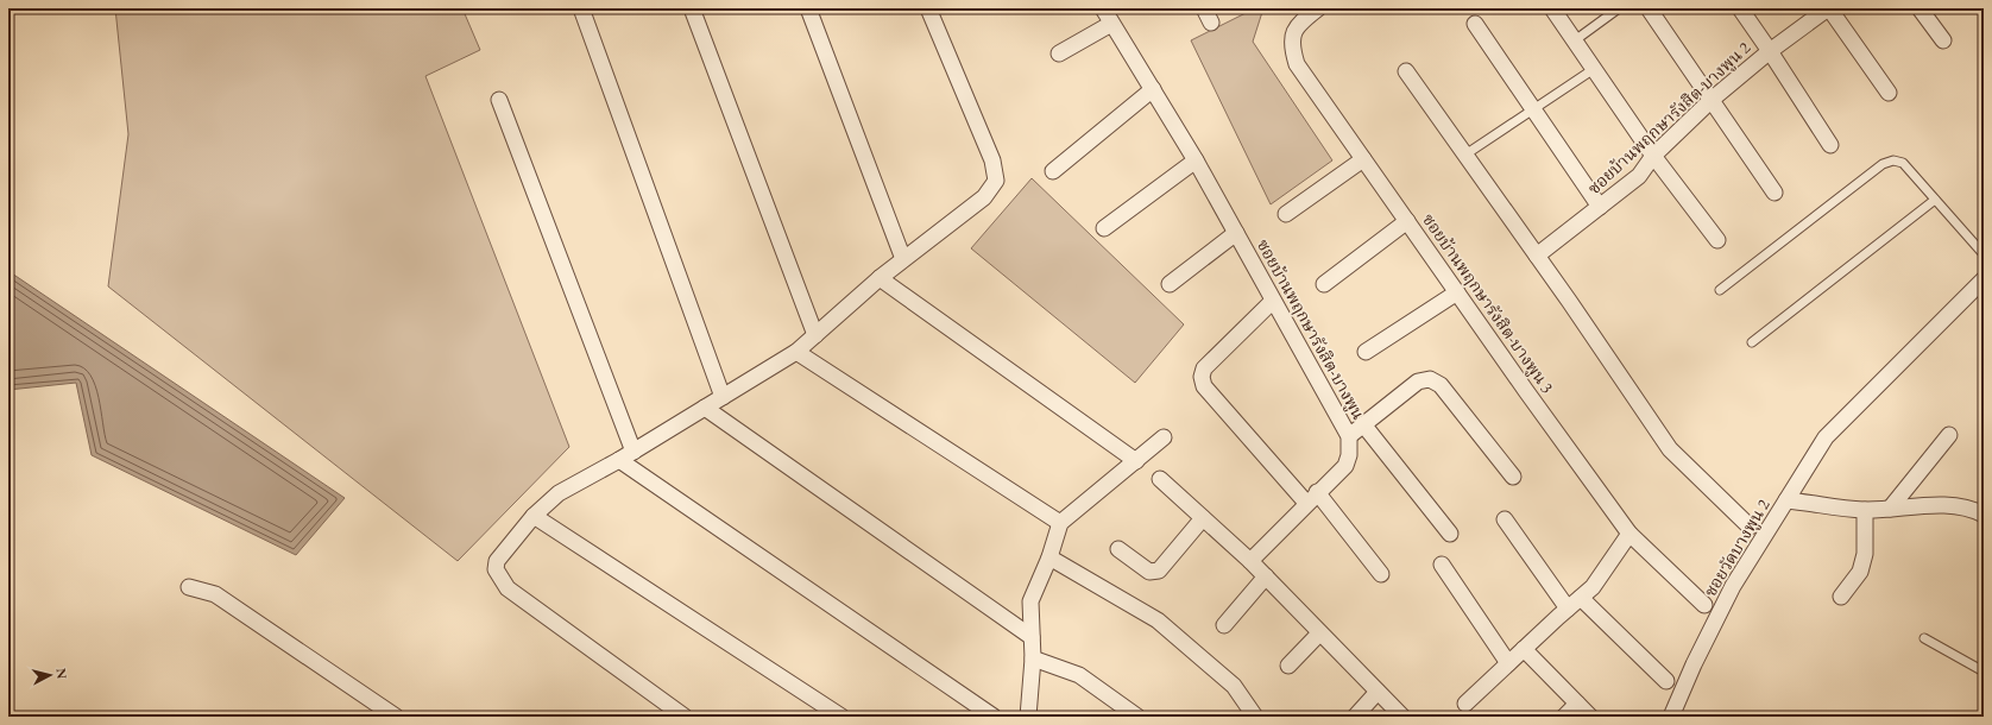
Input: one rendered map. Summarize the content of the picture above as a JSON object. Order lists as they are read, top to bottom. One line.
{"streets":{"street":["ซอยบ้านพฤกษารังสิต-บางพูน 2","ซอยบ้านพฤกษารังสิต-บางพูน 3","ซอยบ้านพฤกษารังสิต-บางพูน","ซอยวัดบางพูน 2"]},"north":"right"}
